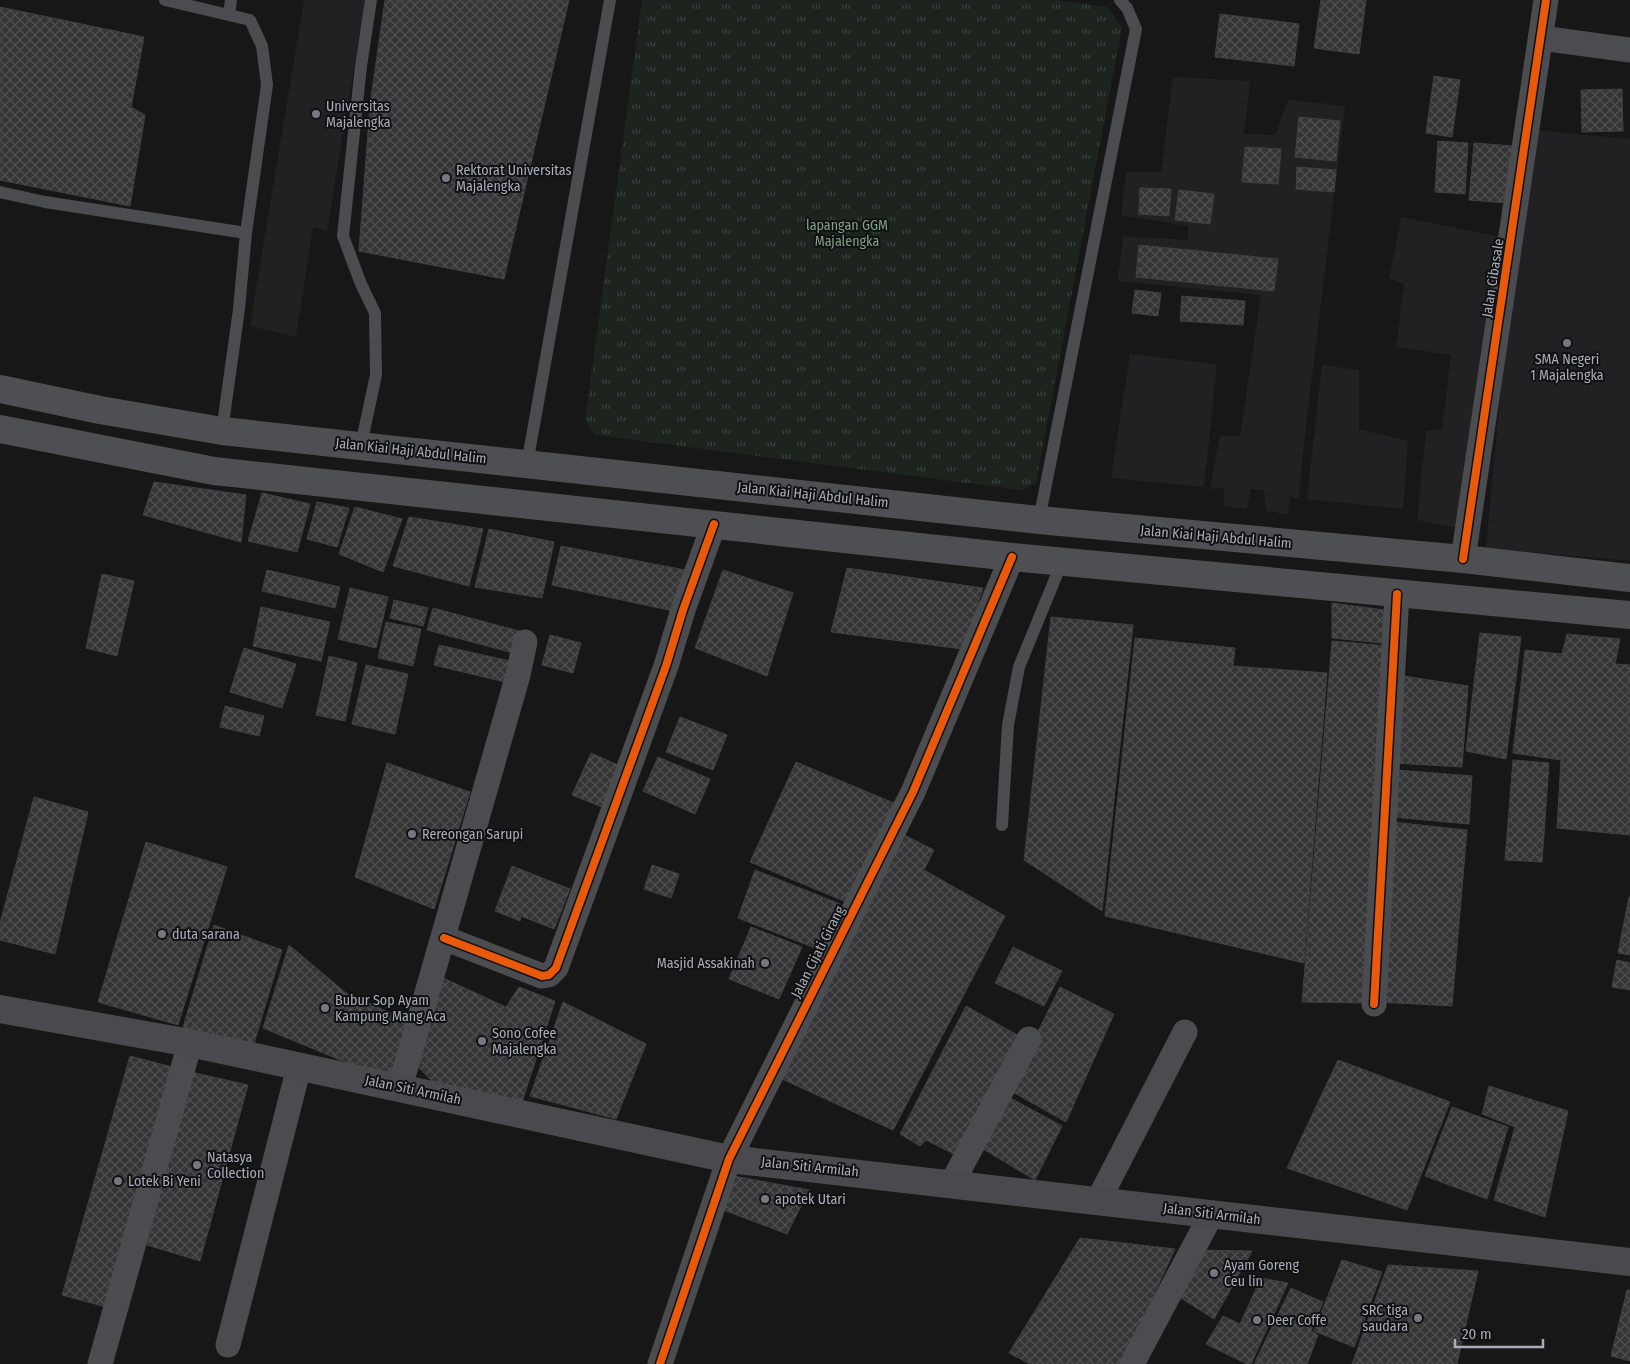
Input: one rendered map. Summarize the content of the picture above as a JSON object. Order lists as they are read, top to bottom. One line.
{"streets":{"main road":["Jalan Kiai Haji Abdul Halim","Jalan Siti Armilah"],"street":["Jalan Cibasale","Jalan Cijati Girang"]},"crossings":[["Jalan Cibasale","Jalan Kiai Haji Abdul Halim"],["Jalan Cijati Girang","Jalan Siti Armilah"]],"parks":["lapangan GGM Majalengka"],"places":["Universitas Majalengka","Rektorat Universitas Majalengka","SMA Negeri 1 Majalengka","Rereongan Sarupi","duta sarana","Masjid Assakinah","Bubur Sop Ayam Kampung Mang Aca","Sono Cofee Majalengka","Natasya Collection","Lotek Bi Yeni","apotek Utari","Ayam Goreng Ceu lin","SRC tiga saudara","Deer Coffe"],"scale_bar":"20 m"}
